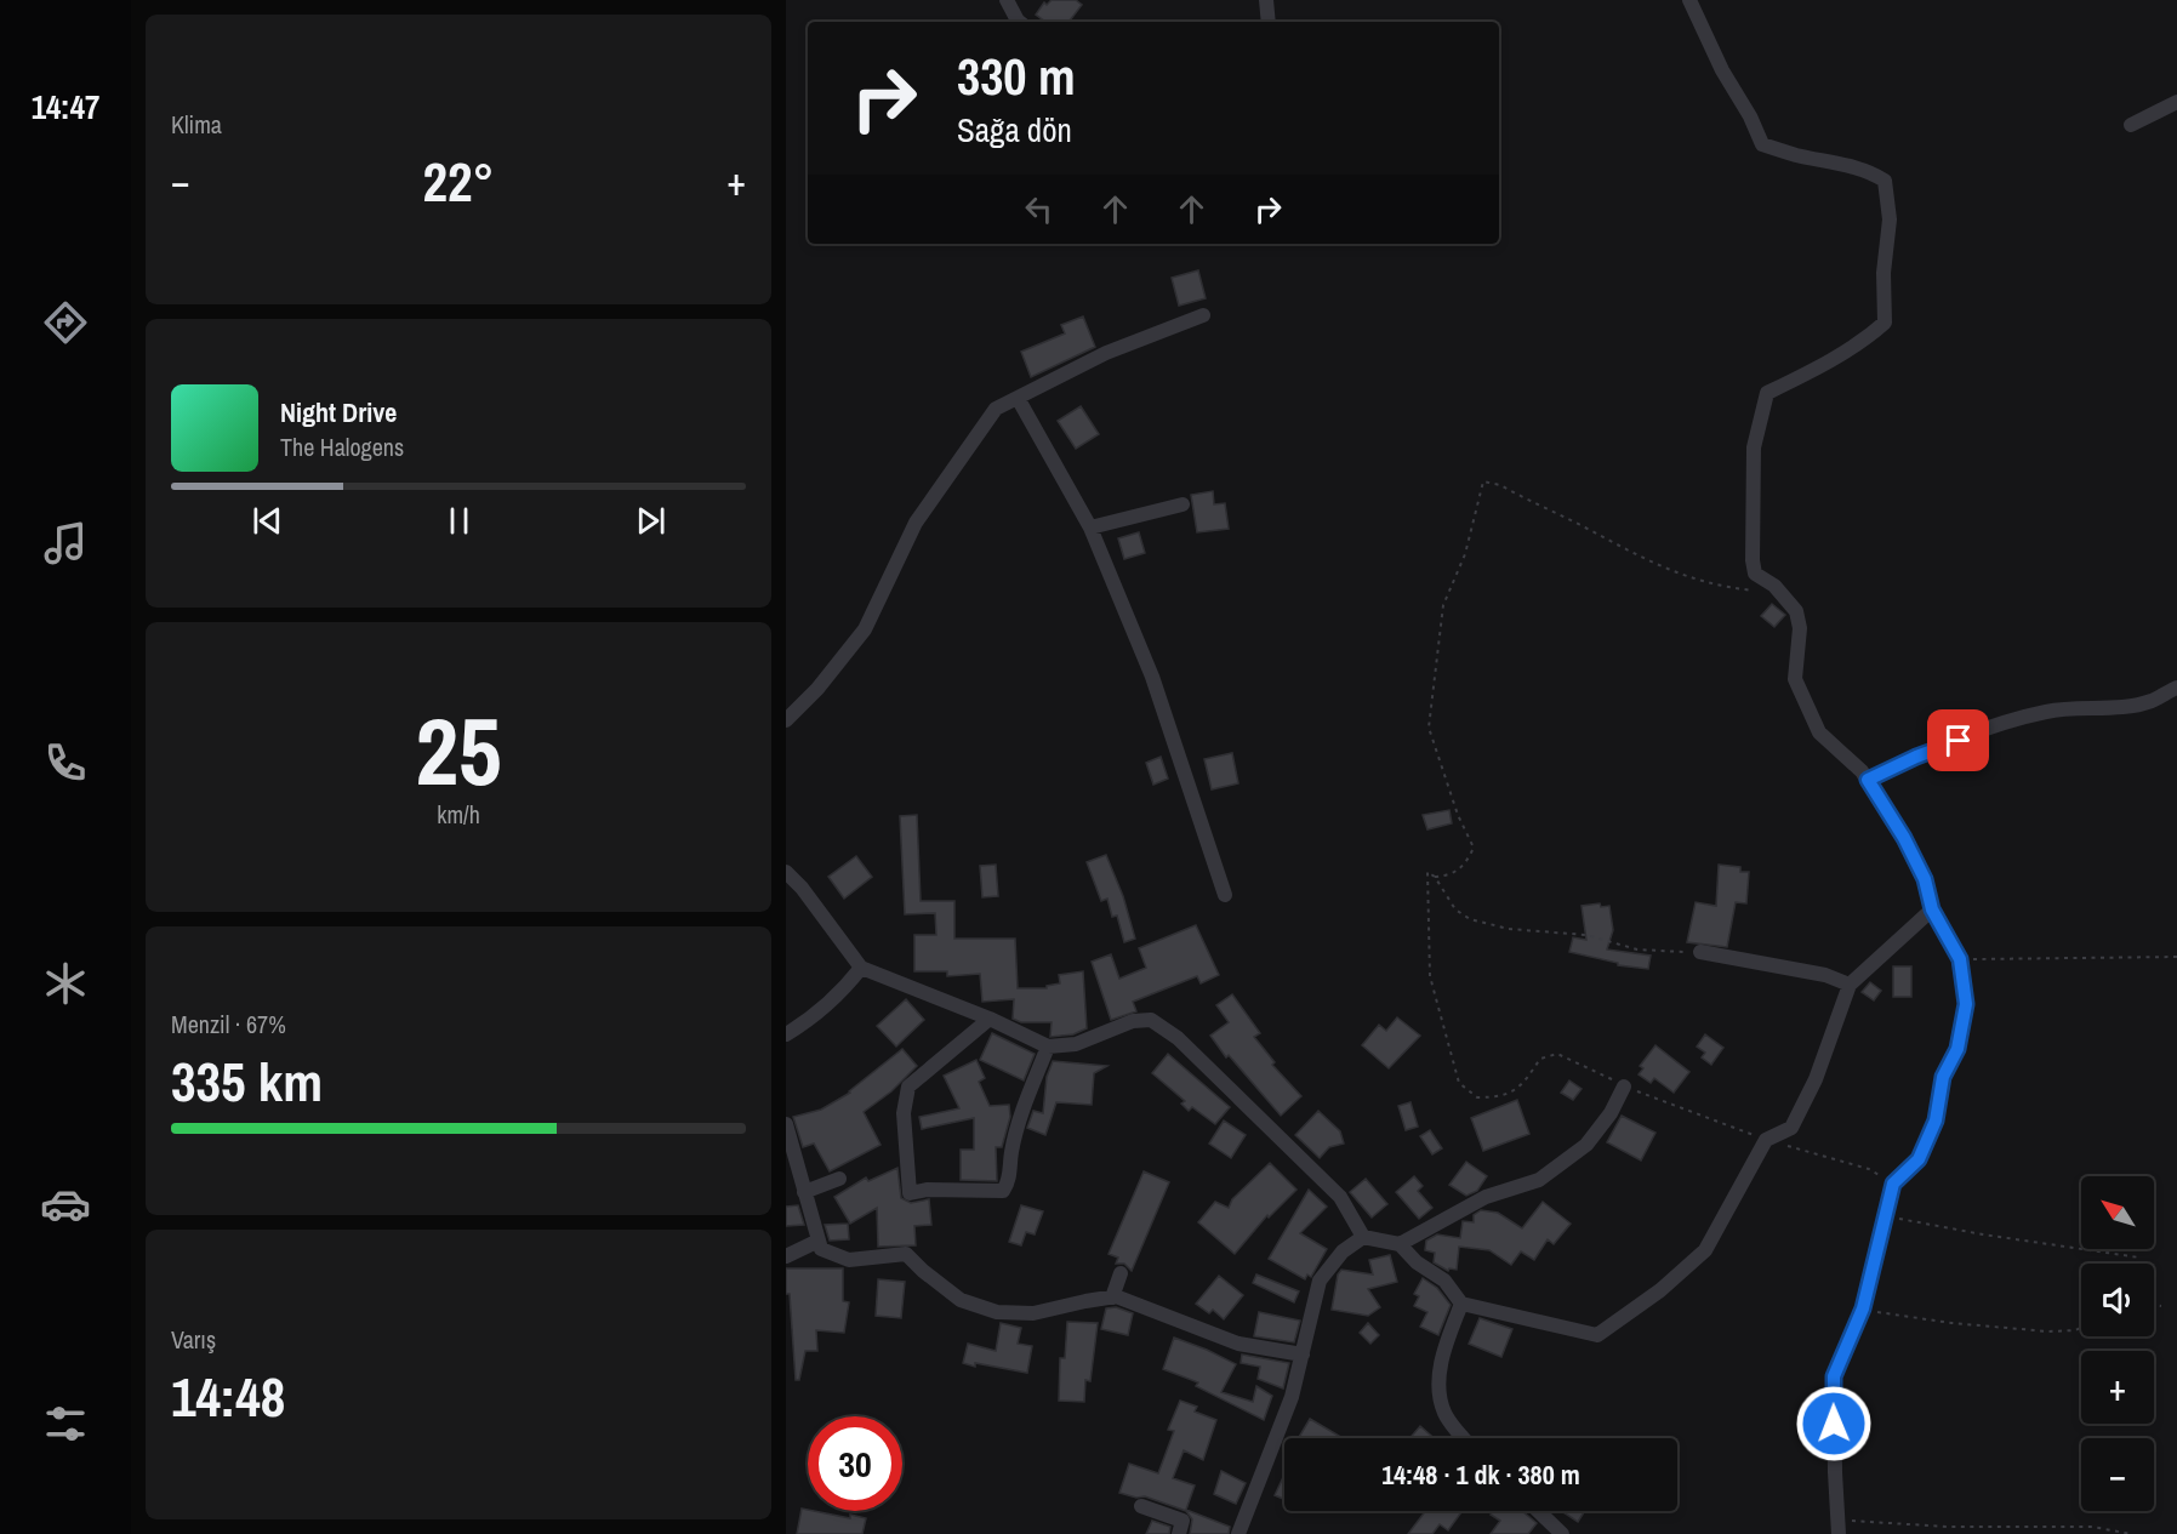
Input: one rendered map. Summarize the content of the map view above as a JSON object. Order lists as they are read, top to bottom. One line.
{"north":"top left","page":{"tabs":"14:47","tile":["Klima",["25","km/h"],["Menzil · 67%","335 km"],["Varış","14:48"]],"turn":["330 m","Sağa dön"],"heat":["−","22°","+"],"song":["Night Drive","The Halogens"],"map_buttons":["+","−"],"limit":"30","trip":"14:48 · 1 dk · 380 m"}}
